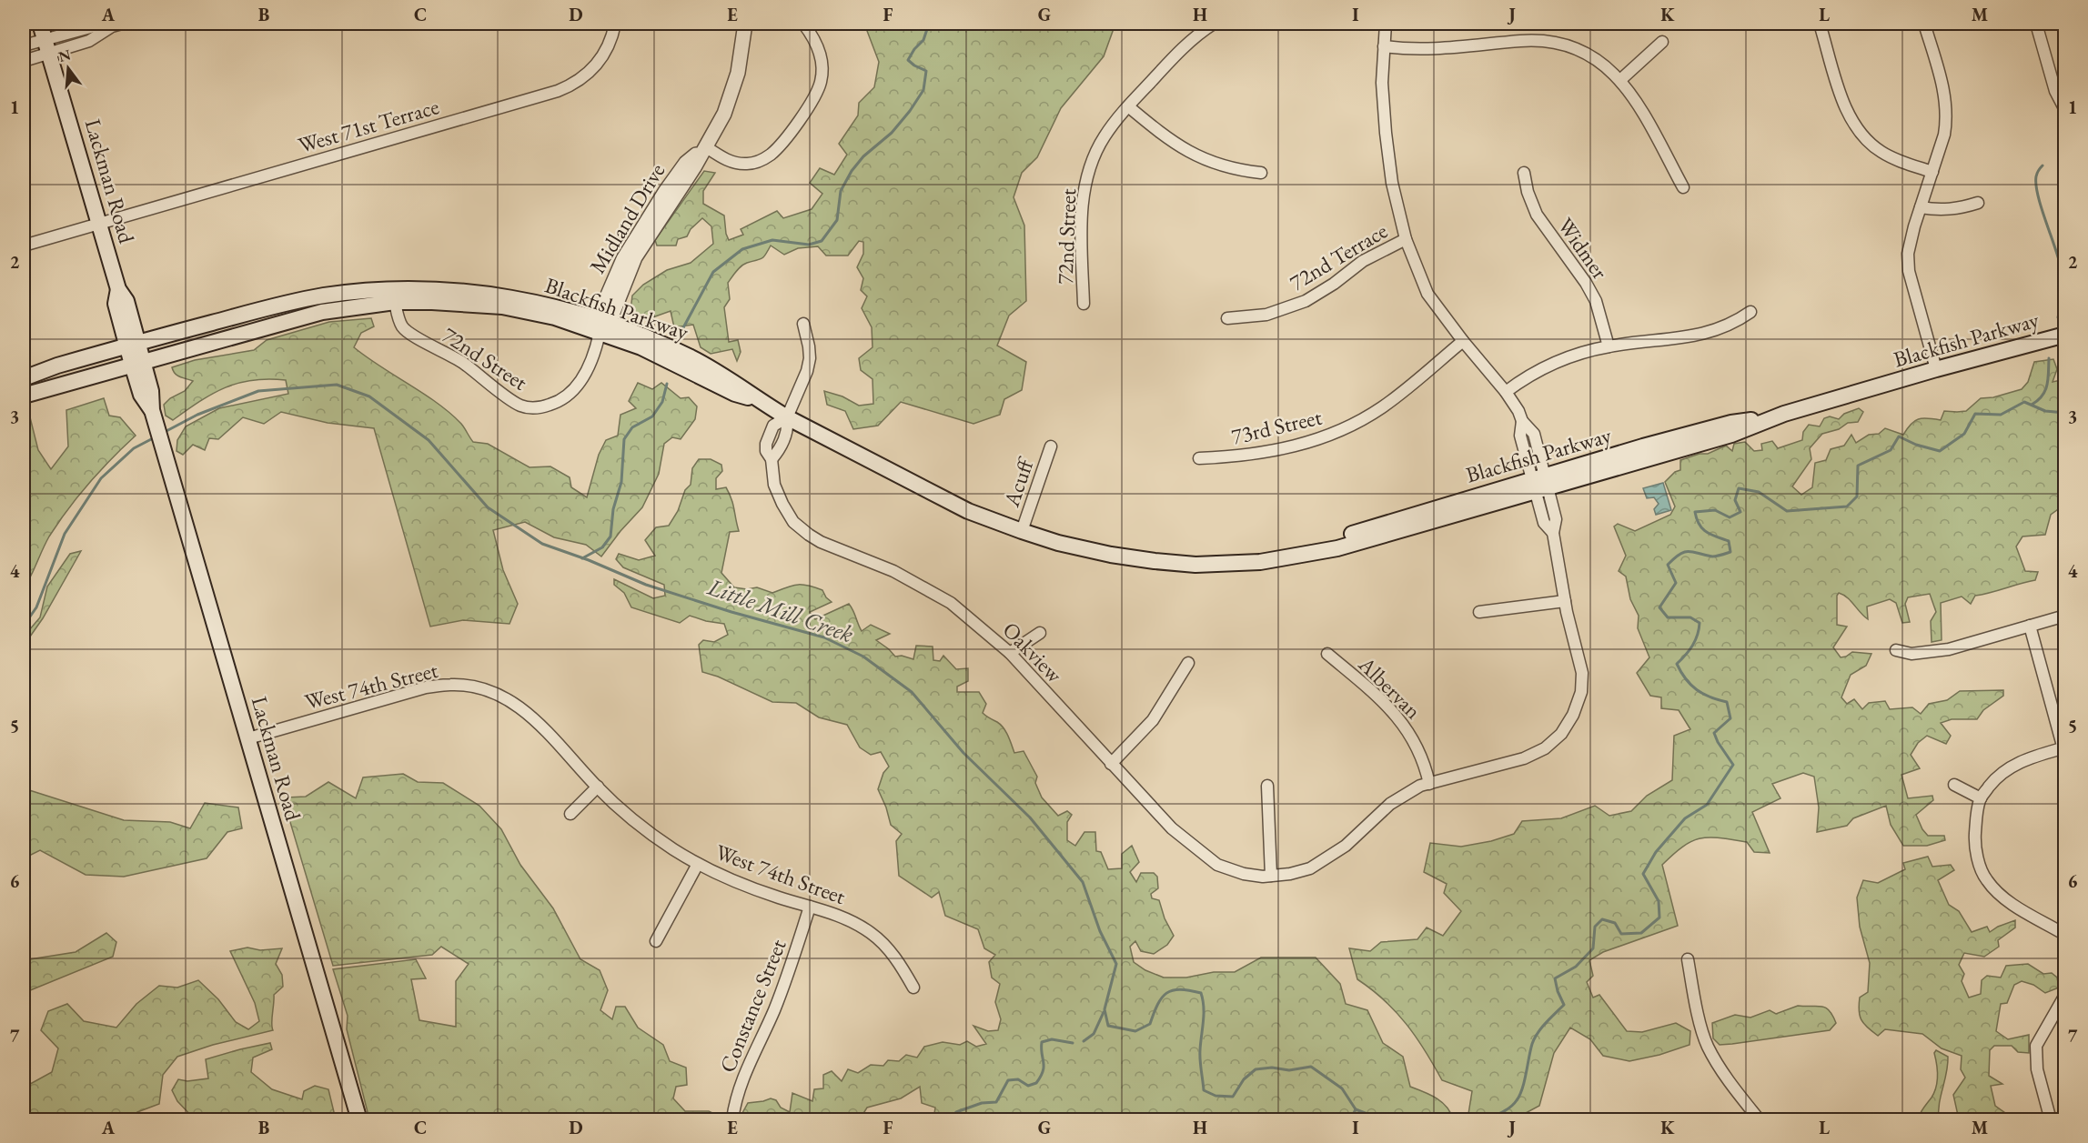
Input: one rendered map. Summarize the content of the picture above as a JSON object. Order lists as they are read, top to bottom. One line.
{"streets":{"main road":["Lackman Road","Blackfish Parkway"],"street":["West 71st Terrace","Midland Drive","72nd Street","Widmer","72nd Terrace","73rd Street","Acuff","Oakview","West 74th Street","Albervan","Constance Street"]},"crossings":[["West 71st Terrace","Lackman Road"],["Lackman Road","Blackfish Parkway"],["Lackman Road","West 74th Street"],["Midland Drive","72nd Street"],["Midland Drive","Blackfish Parkway"],["72nd Street","Blackfish Parkway"],["72nd Terrace","Oakview"],["Blackfish Parkway","Acuff"],["Blackfish Parkway","Oakview"],["73rd Street","Oakview"],["Oakview","Albervan"],["West 74th Street","Constance Street"]],"water":["Little Mill Creek"],"north":"top","grid":{"columns":["A","B","C","D","E","F","G","H","I","J","K","L","M"],"rows":["1","2","3","4","5","6","7"]}}
